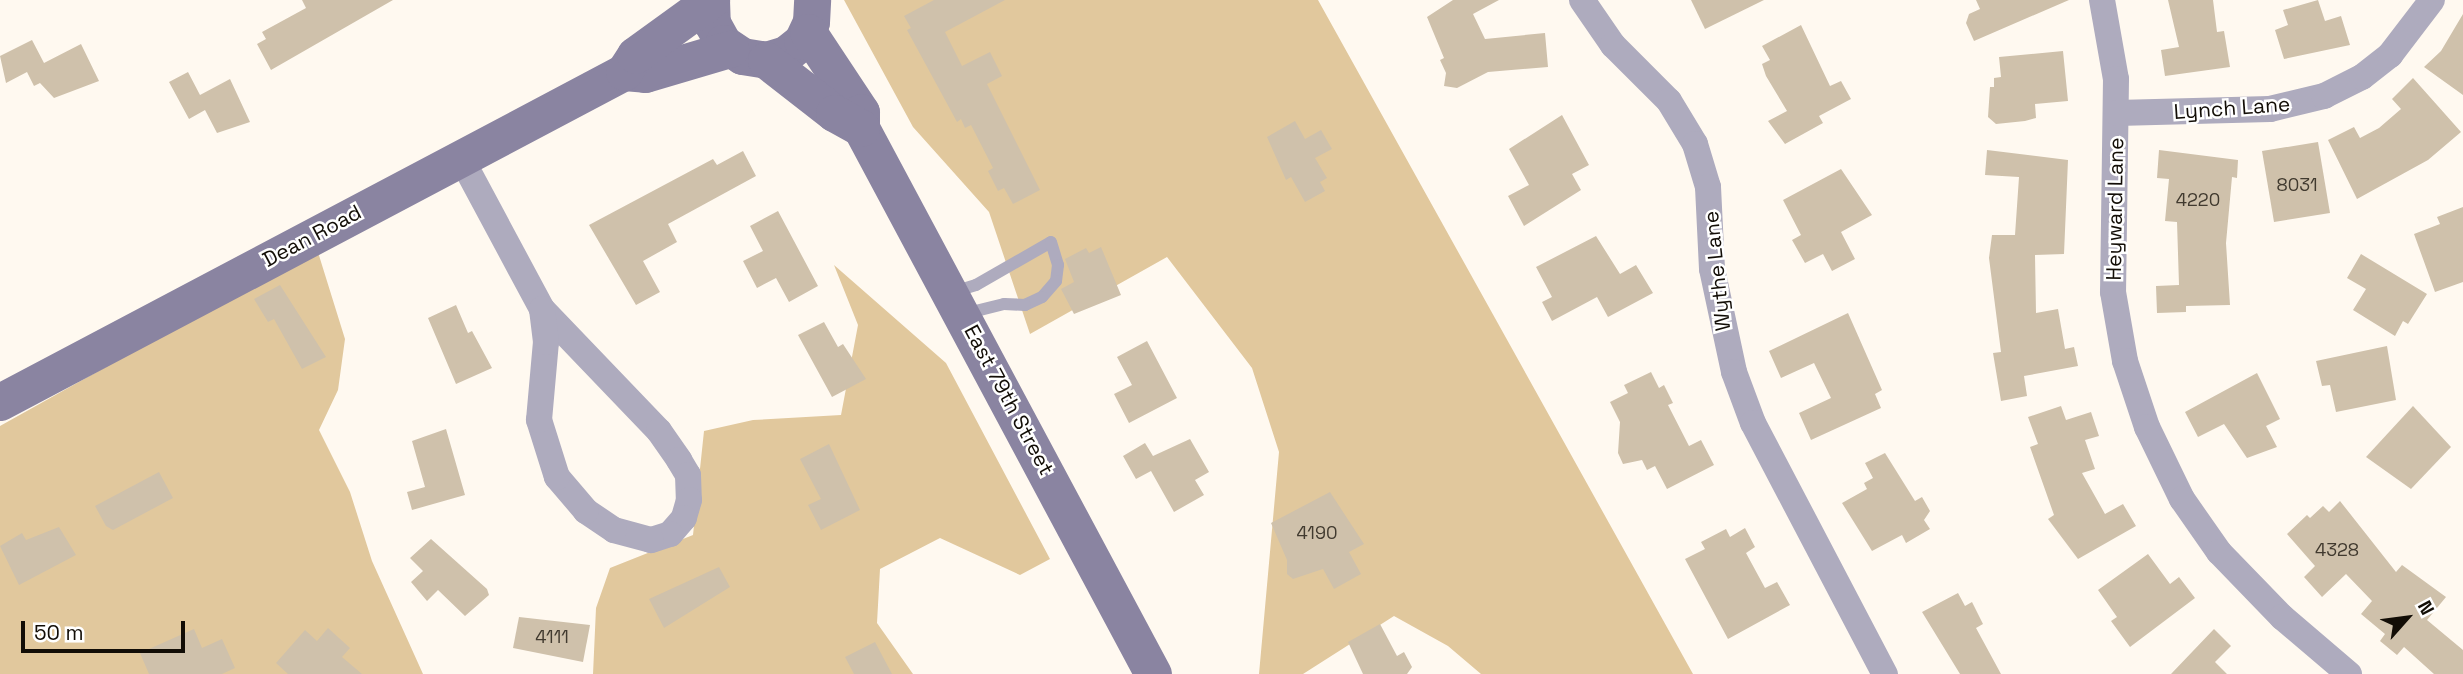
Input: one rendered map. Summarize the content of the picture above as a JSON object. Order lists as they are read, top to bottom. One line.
{"streets":{"street":["Lynch Lane","Heyward Lane","Dean Road","Wythe Lane","East 79th Street"]},"crossings":[["Lynch Lane","Heyward Lane"]],"house_numbers":["8031","4220","4190","4328","4111"],"scale_bar":"50 m","north":"top right"}
